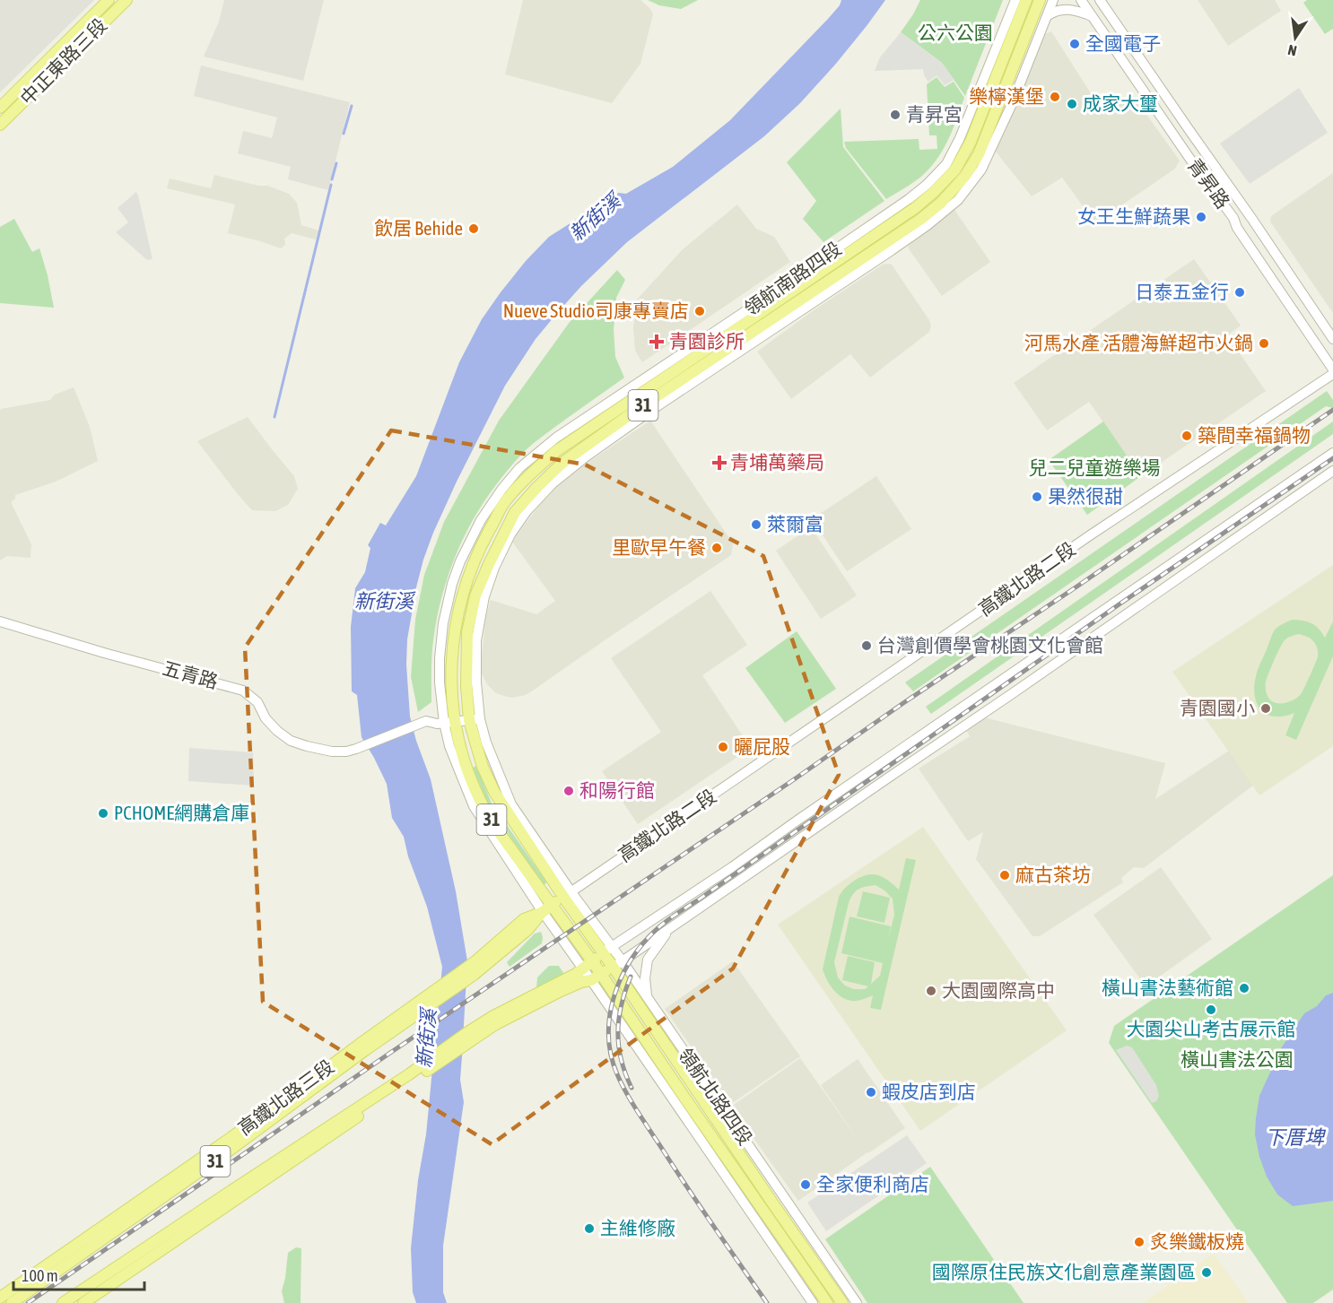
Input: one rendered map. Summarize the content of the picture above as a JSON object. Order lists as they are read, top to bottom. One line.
{"streets":{"main road":["中正東路三段","領航南路四段","31","領航北路四段","高鐵北路三段"],"street":["青昇路","高鐵北路二段","五青路"]},"crossings":[["領航南路四段","高鐵北路二段"],["領航南路四段","五青路"],["領航南路四段","領航北路四段"],["領航南路四段","高鐵北路三段"],["高鐵北路二段","領航北路四段"],["高鐵北路二段","高鐵北路三段"],["領航北路四段","高鐵北路三段"]],"water":["新街溪","下厝埤"],"parks":["公六公園","兒二兒童遊樂場","橫山書法公園"],"places":{"other":["全國電子","樂檸漢堡","成家大璽","青昇宮","女王生鮮蔬果","飲居 Behide","日泰五金行","Nueve Studio司康專賣店","河馬水產 活體海鮮超市火鍋","築間幸福鍋物","果然很甜","萊爾富","里歐早午餐","台灣創價學會桃園文化會館","青園國小","曬屁股","和陽行館","PCHOME網購倉庫","麻古茶坊","橫山書法藝術館","大園國際高中","大園尖山考古展示館","蝦皮店到店","全家便利商店","主維修廠","炙樂鐵板燒","國際原住民族文化創意產業園區"],"health":["青園診所","青埔萬藥局"]},"scale_bar":"100 m","north":"bottom"}
